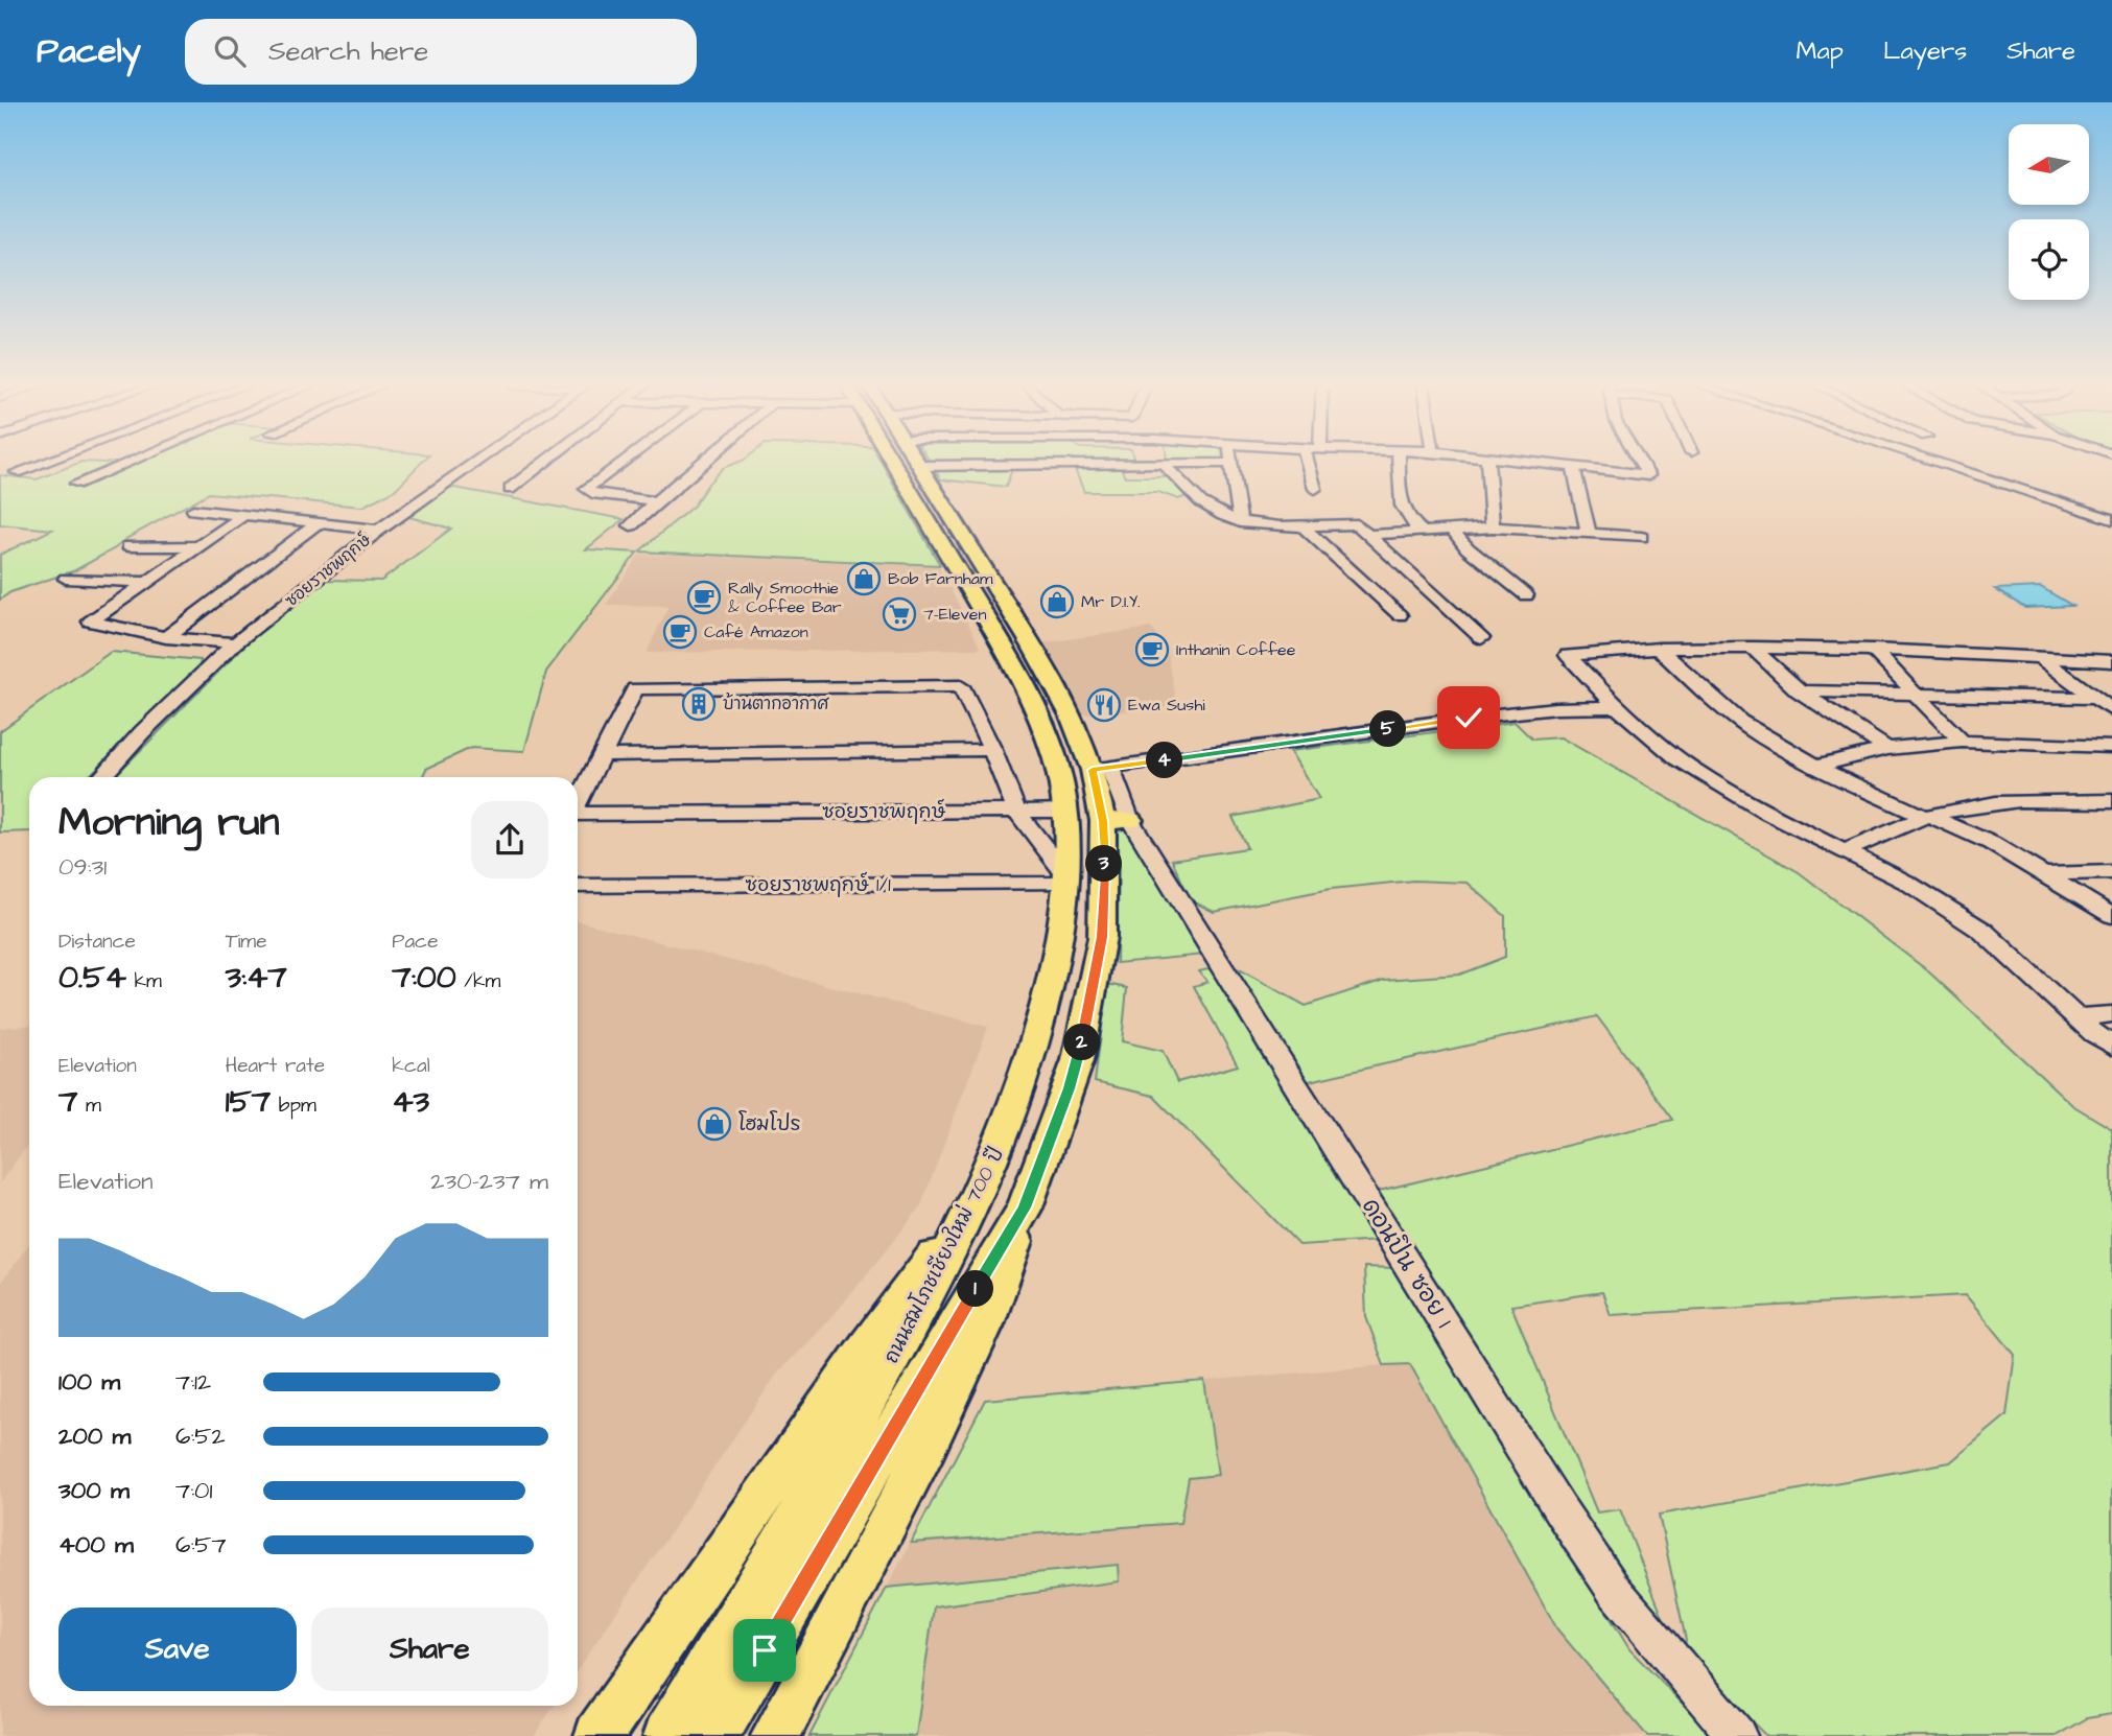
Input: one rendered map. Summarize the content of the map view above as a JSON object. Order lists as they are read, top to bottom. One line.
{"streets":{"main road":["ถนนสมโภชเชียงใหม่ 700 ปี"],"street":["ซอยราชพฤกษ์","ซอยราชพฤกษ์ 1/1","ดอนปิน ซอย 1"]},"crossings":[["ซอยราชพฤกษ์","ถนนสมโภชเชียงใหม่ 700 ปี"],["ซอยราชพฤกษ์ 1/1","ถนนสมโภชเชียงใหม่ 700 ปี"],["ถนนสมโภชเชียงใหม่ 700 ปี","ดอนปิน ซอย 1"]],"places":{"shop":["Bob Farnham","Mr D.I.Y.","โฮมโปร"],"cafe":["Rally Smoothie & Coffee Bar","Café Amazon","Inthanin Coffee"],"supermarket":["7-Eleven"],"building":["บ้านตากอากาศ"],"restaurant":["Ewa Sushi"]},"north":"left","page":{"header":"Pacely","search":"Search here","nav":["Map","Layers","Share"],"pins":["5","4","3","2","1"],"heading":["Morning run","09:31"],"stats":[["Distance","0.54 km"],["Time","3:47"],["Pace","7:00 /km"],["Elevation","7 m"],["Heart rate","157 bpm"],["kcal","43"]],"chart":["Elevation","230–237 m"],"list":[{"name":"100 m","note":"7:12"},{"name":"200 m","note":"6:52"},{"name":"300 m","note":"7:01"},{"name":"400 m","note":"6:57"}],"buttons":["Save","Share"]}}
